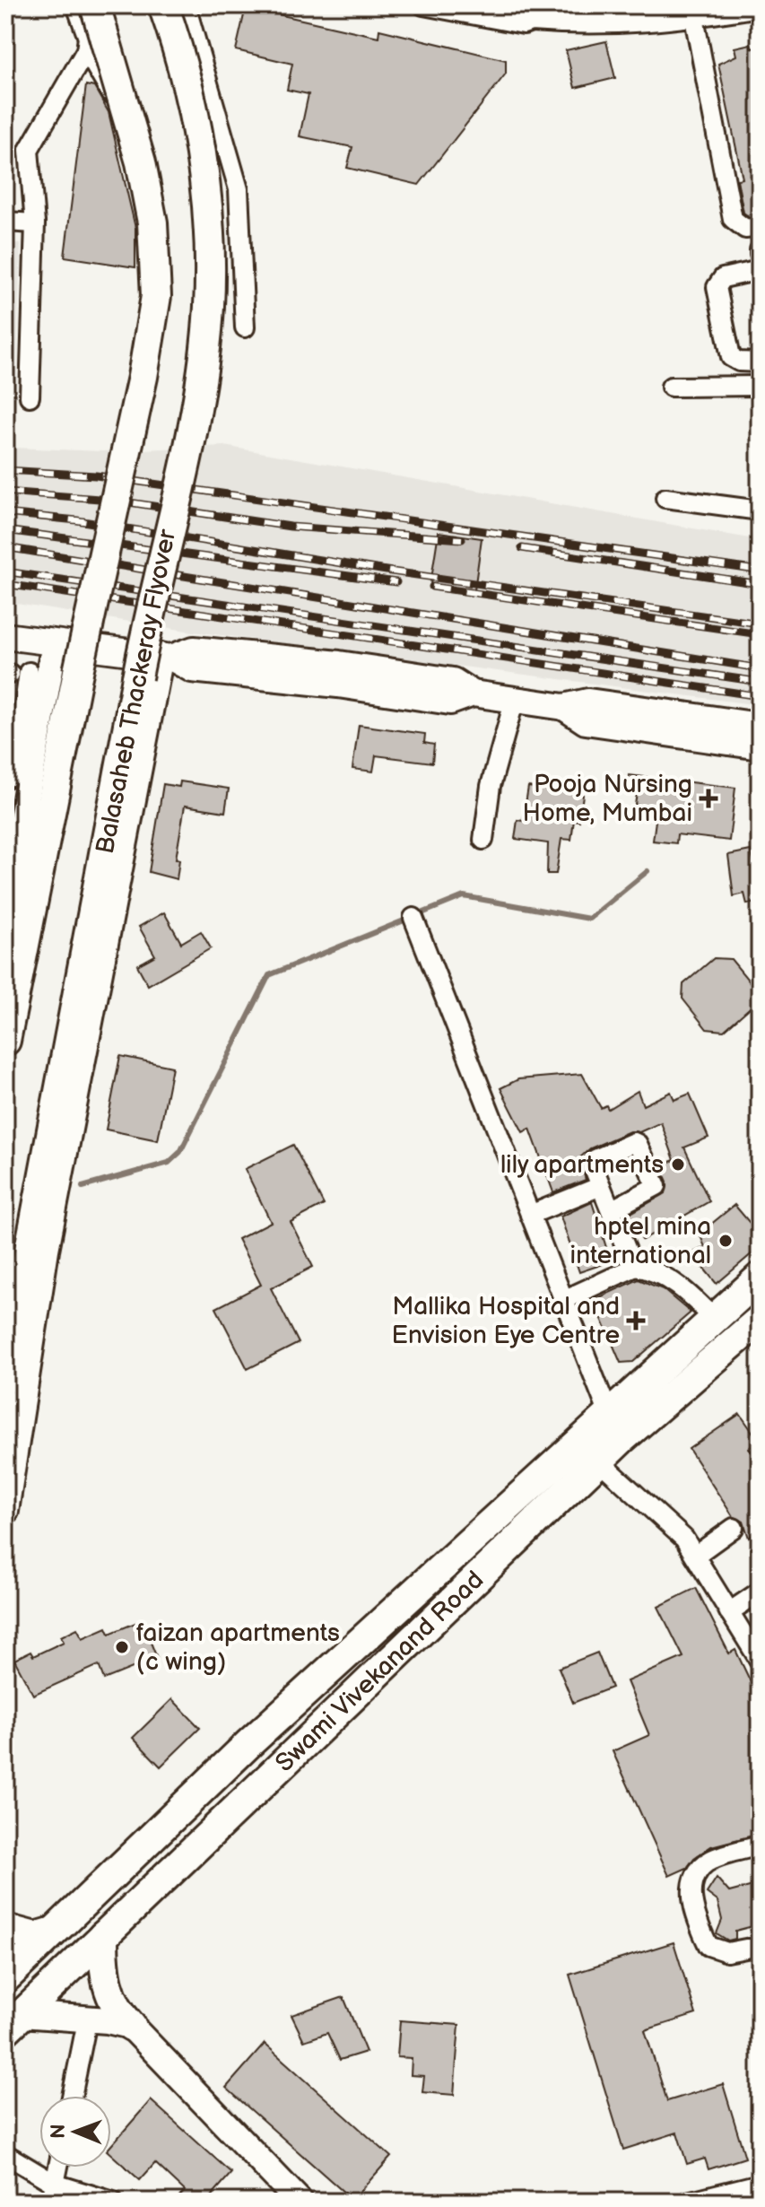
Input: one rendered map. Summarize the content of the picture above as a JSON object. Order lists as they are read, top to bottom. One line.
{"streets":{"main road":["Balasaheb Thackeray Flyover","Swami Vivekanand Road"]},"places":{"health":["Pooja Nursing Home, Mumbai","Mallika Hospital and Envision Eye Centre"],"other":["lily apartments","hptel mina international","faizan apartments (c wing)"]},"north":"left"}
